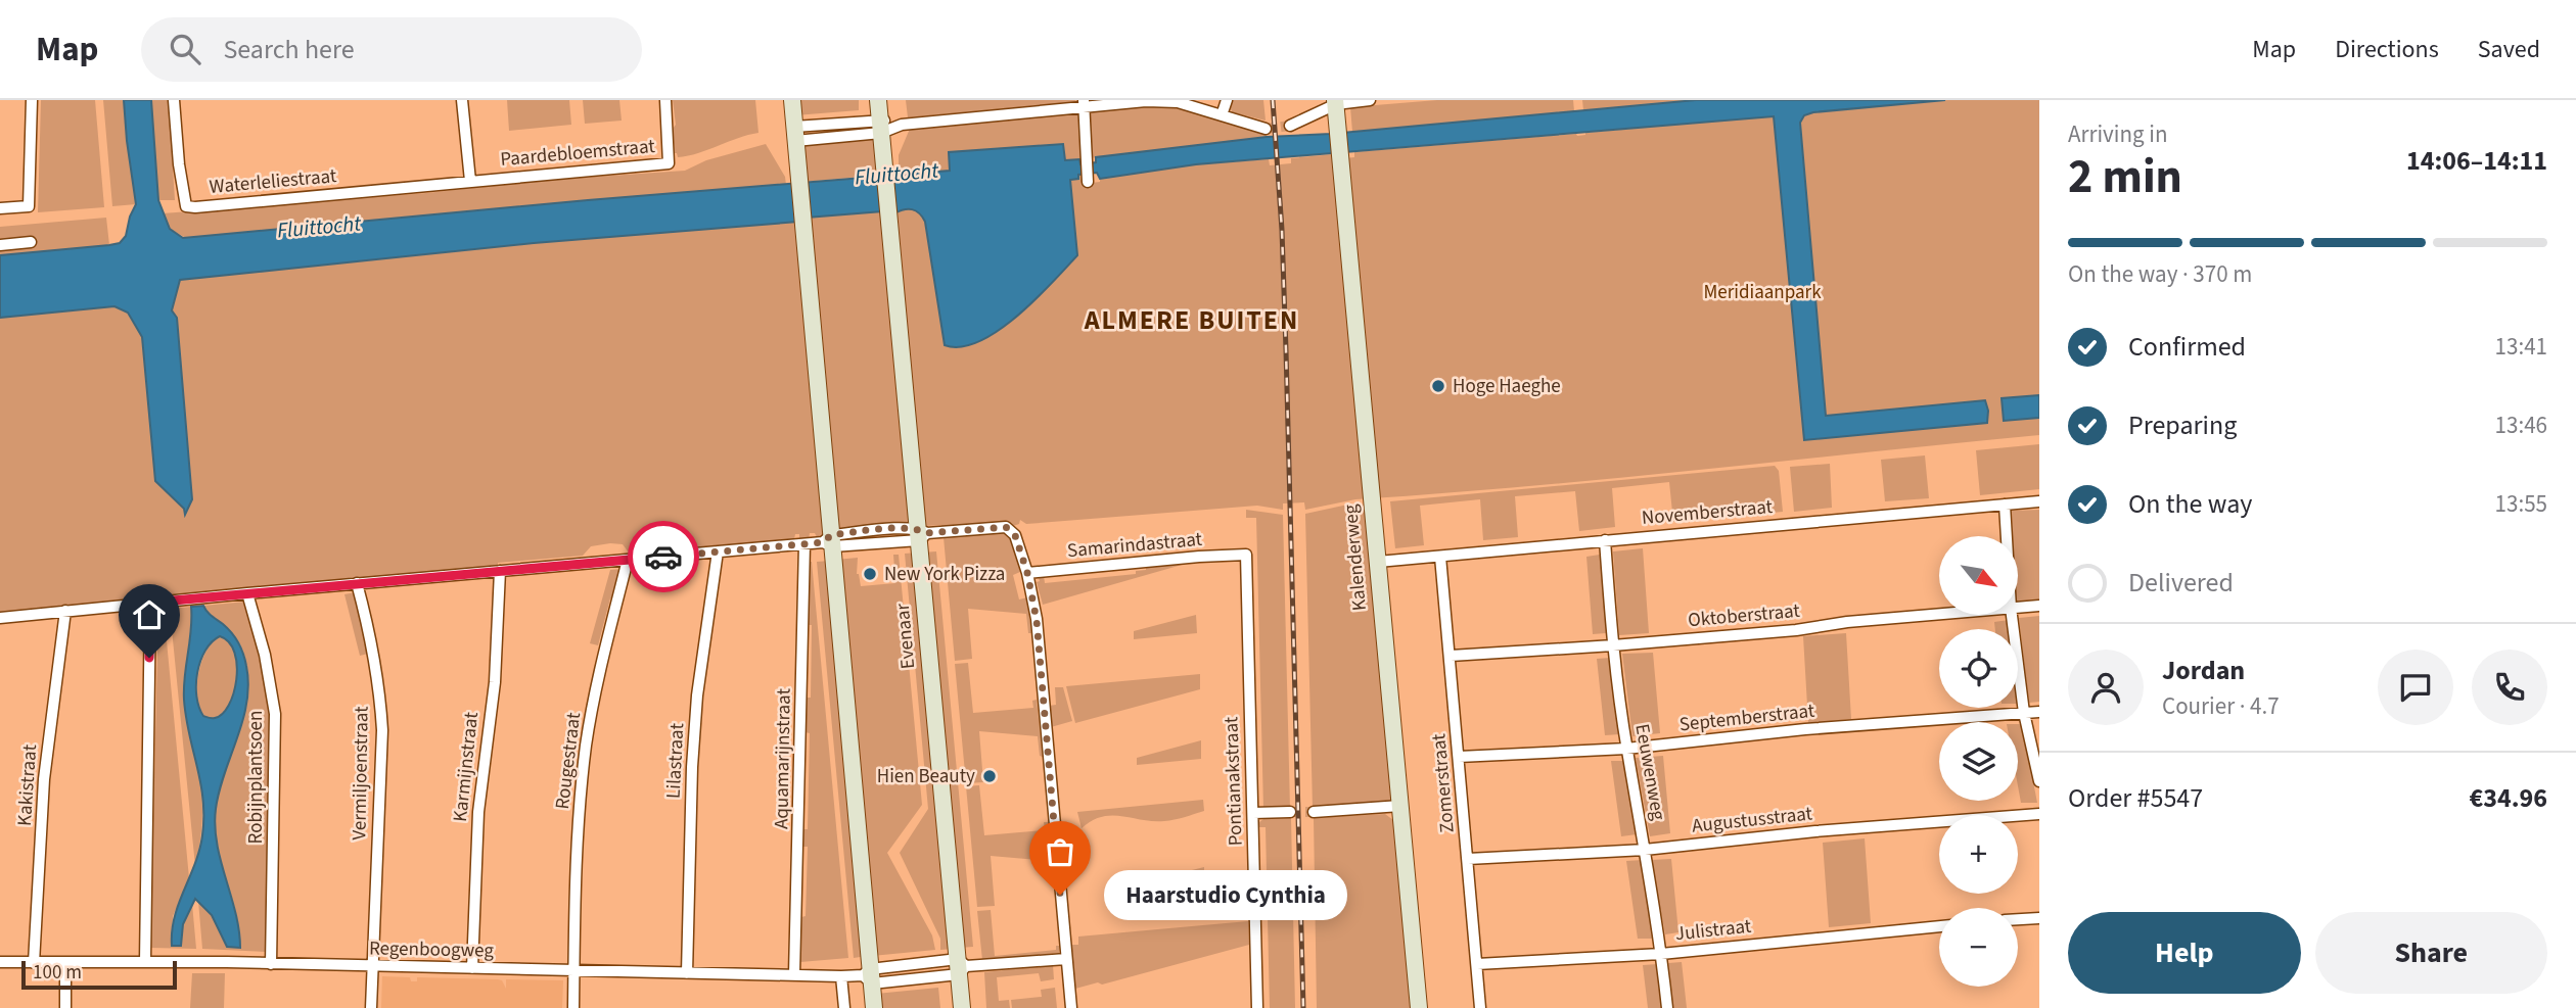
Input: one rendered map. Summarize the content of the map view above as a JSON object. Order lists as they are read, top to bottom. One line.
{"streets":{"main road":["Kalenderweg","Evenaar"],"street":["Paardebloemstraat","Waterleliestraat","Novemberstraat","Samarindastraat","Oktoberstraat","Septemberstraat","Aquamarijnstraat","Rougestraat","Lilastraat","Karmijnstraat","Eeuwenweg","Vermiljoenstraat","Robijnplantsoen","Pontianakstraat","Zomerstraat","Kakistraat","Augustusstraat","Julistraat","Regenboogweg"]},"crossings":[["Paardebloemstraat","Waterleliestraat"],["Novemberstraat","Kalenderweg"],["Novemberstraat","Eeuwenweg"],["Novemberstraat","Zomerstraat"],["Samarindastraat","Pontianakstraat"],["Oktoberstraat","Eeuwenweg"],["Oktoberstraat","Zomerstraat"],["Evenaar","Regenboogweg"],["Septemberstraat","Eeuwenweg"],["Septemberstraat","Zomerstraat"],["Aquamarijnstraat","Regenboogweg"],["Rougestraat","Regenboogweg"],["Lilastraat","Regenboogweg"],["Karmijnstraat","Regenboogweg"],["Eeuwenweg","Augustusstraat"],["Eeuwenweg","Julistraat"],["Vermiljoenstraat","Regenboogweg"],["Robijnplantsoen","Regenboogweg"],["Zomerstraat","Augustusstraat"],["Zomerstraat","Julistraat"],["Kakistraat","Regenboogweg"]],"districts":["ALMERE BUITEN"],"water":["Fluittocht"],"parks":["Meridiaanpark"],"places":["Hoge Haeghe","New York Pizza","Hien Beauty","Haarstudio Cynthia"],"scale_bar":"100 m","north":"bottom right","page":{"header":"Map","search":"Search here","nav":["Map","Directions","Saved"],"heading":["2 min","Arriving in","14:06–14:11"],"panel":["Jordan","Courier · 4.7","Order #5547","€34.96"],"bar":"On the way · 370 m","list":[["Confirmed","13:41"],["Preparing","13:46"],["On the way","13:55"],"Delivered"],"map_buttons":["+","−"],"bubble":"Haarstudio Cynthia","buttons":["Help","Share"],"scale":"100 m"}}
